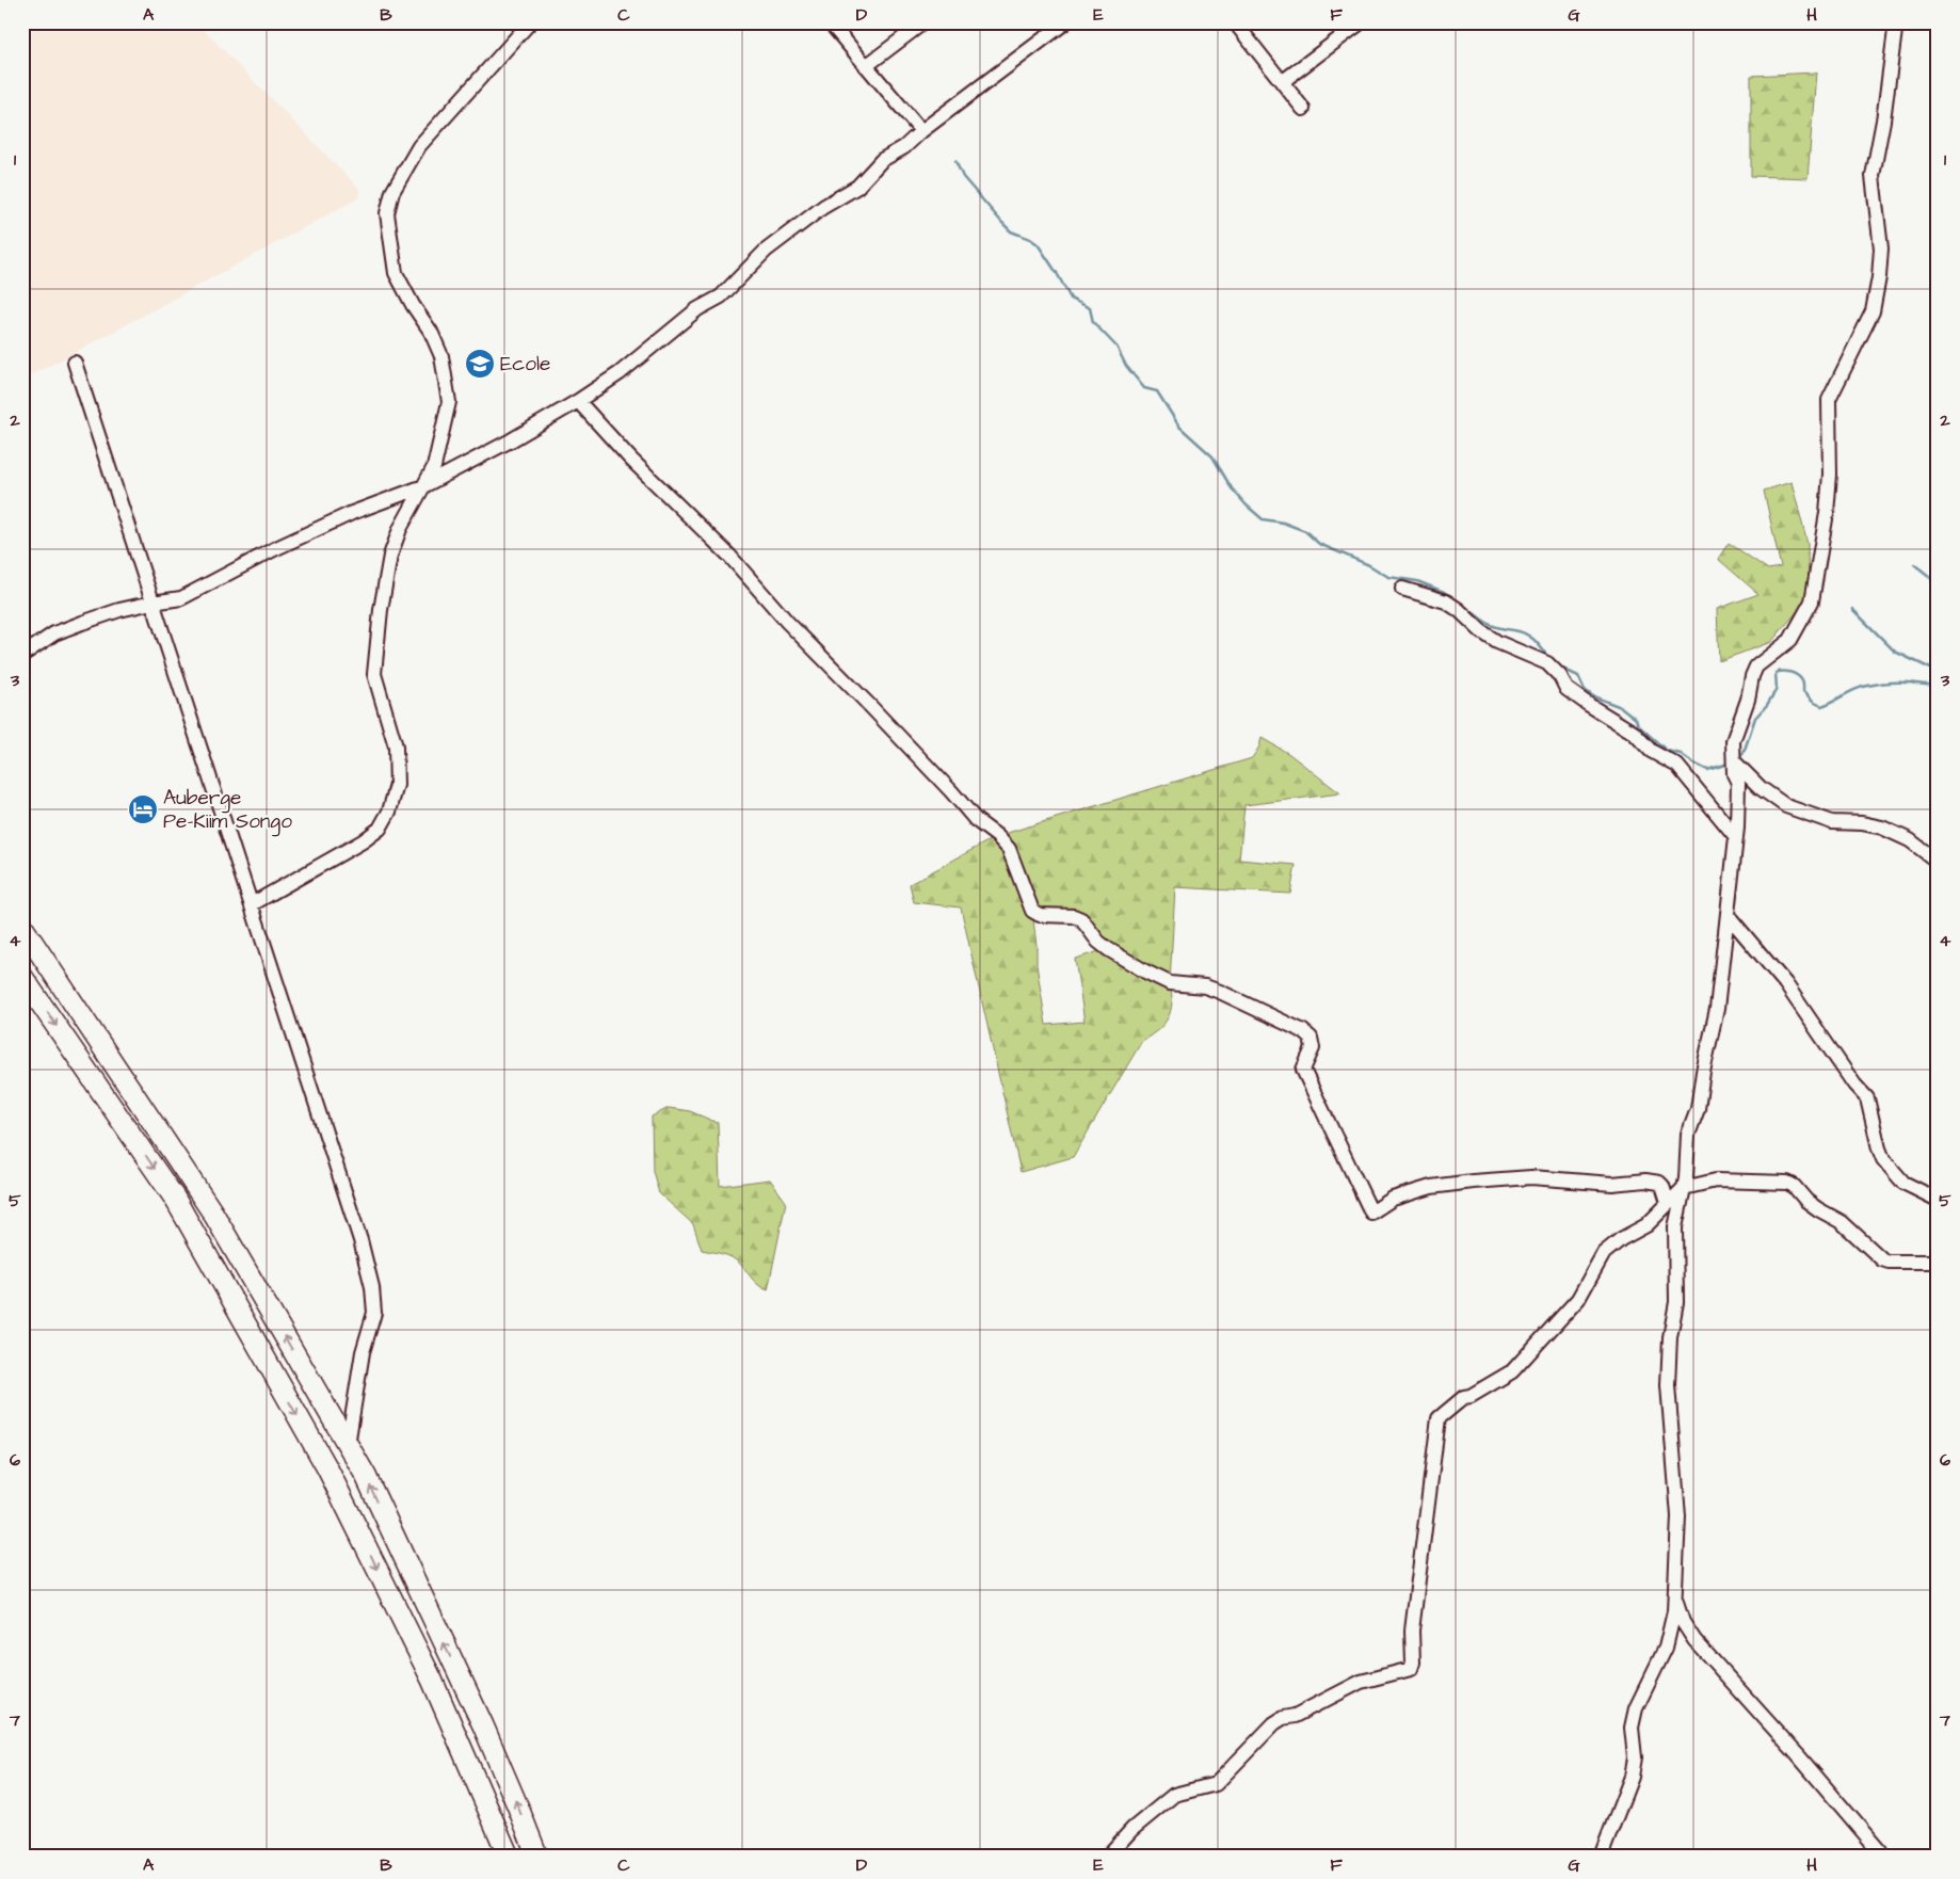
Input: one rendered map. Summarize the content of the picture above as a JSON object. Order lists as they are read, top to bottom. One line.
{"places":{"school or university":["Ecole"],"hotel":["Auberge Pe-Kiim Songo"]},"grid":{"columns":["A","B","C","D","E","F","G","H"],"rows":["1","2","3","4","5","6","7"]}}
